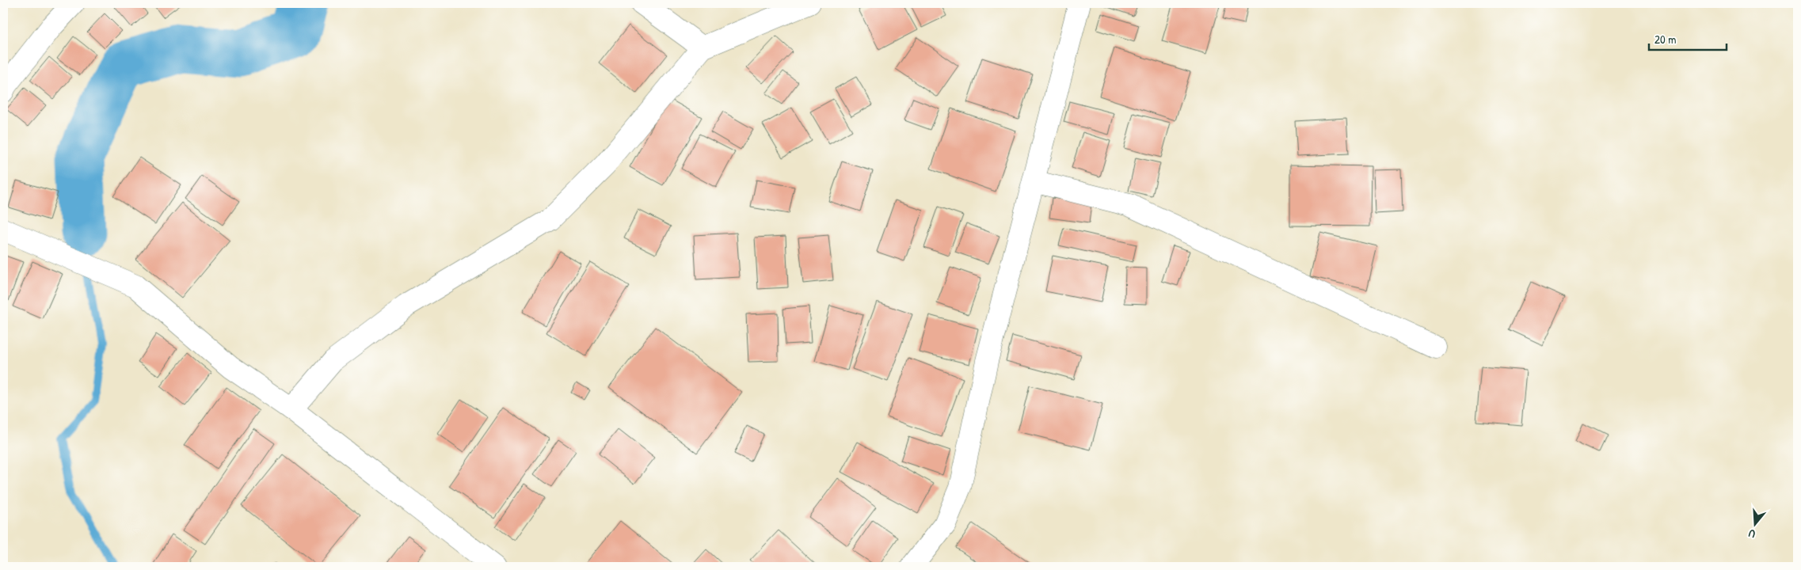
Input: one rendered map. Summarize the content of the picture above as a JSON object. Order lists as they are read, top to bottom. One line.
{"scale_bar":"20 m","north":"bottom"}
